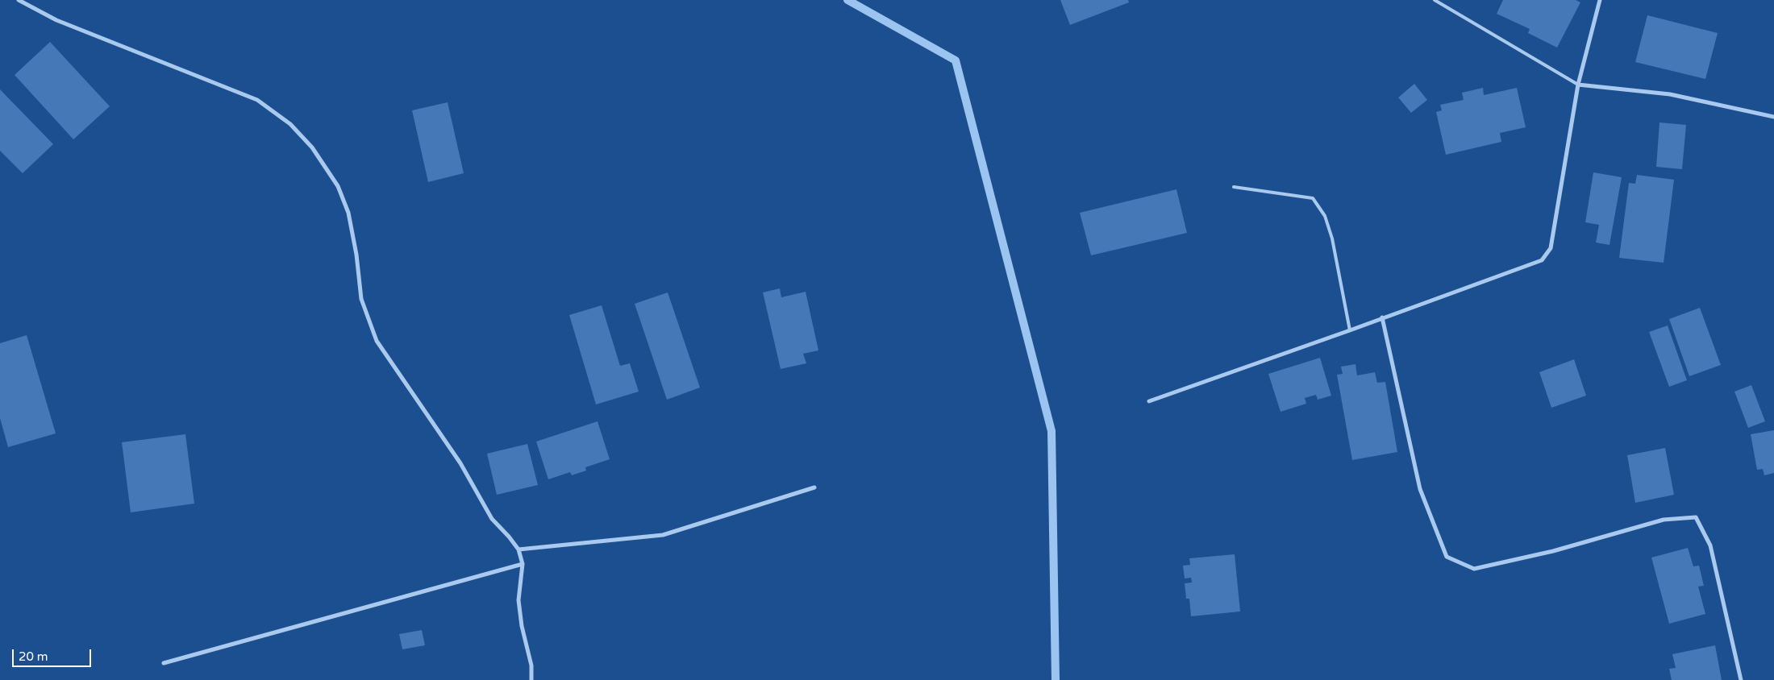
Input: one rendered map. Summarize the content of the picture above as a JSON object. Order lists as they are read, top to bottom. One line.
{"scale_bar":"20 m"}
